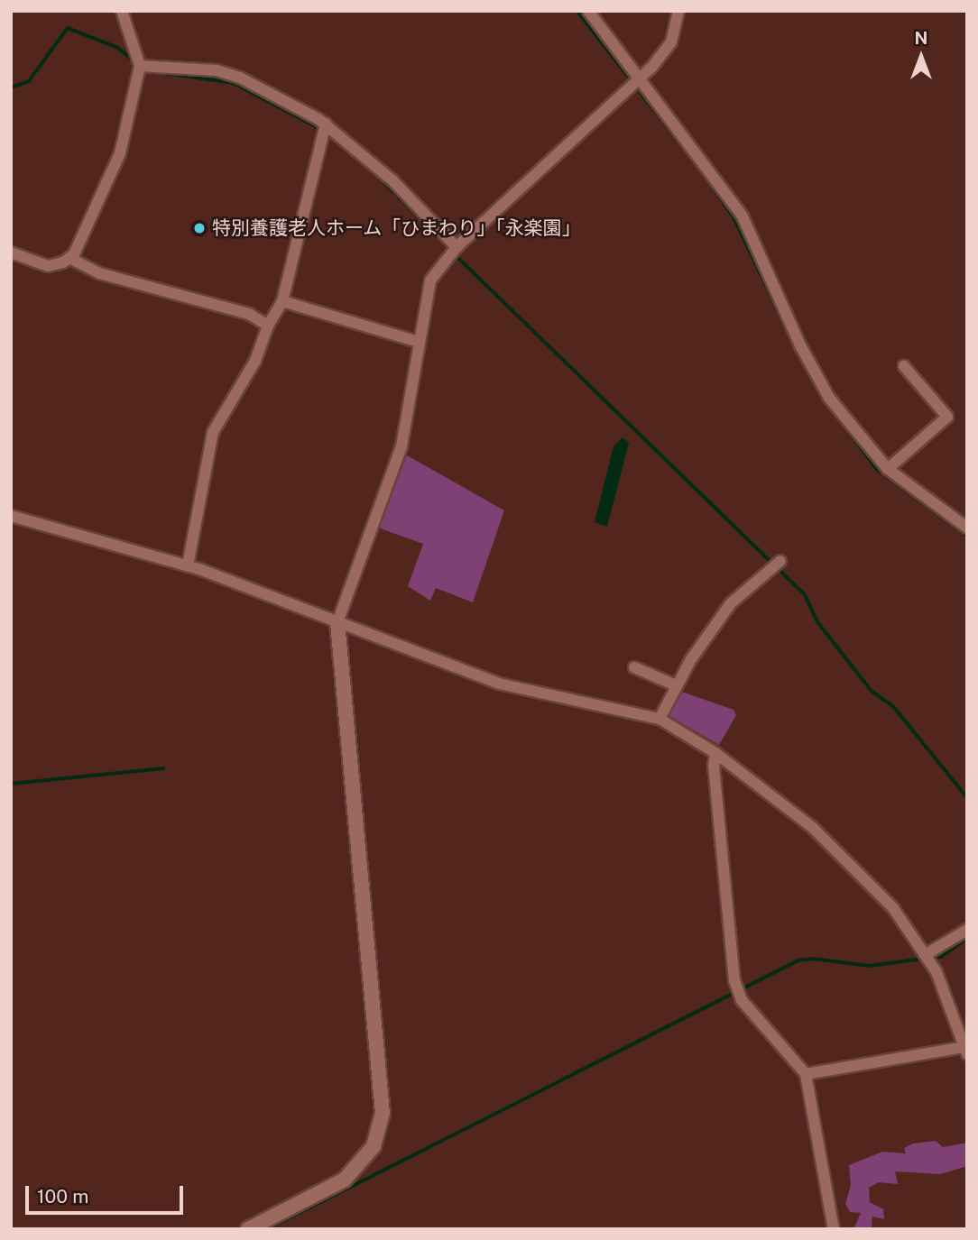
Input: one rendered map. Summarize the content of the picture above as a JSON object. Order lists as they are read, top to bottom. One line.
{"places":["特別養護老人ホーム「ひまわり」「永楽園」"],"scale_bar":"100 m","north":"top"}
